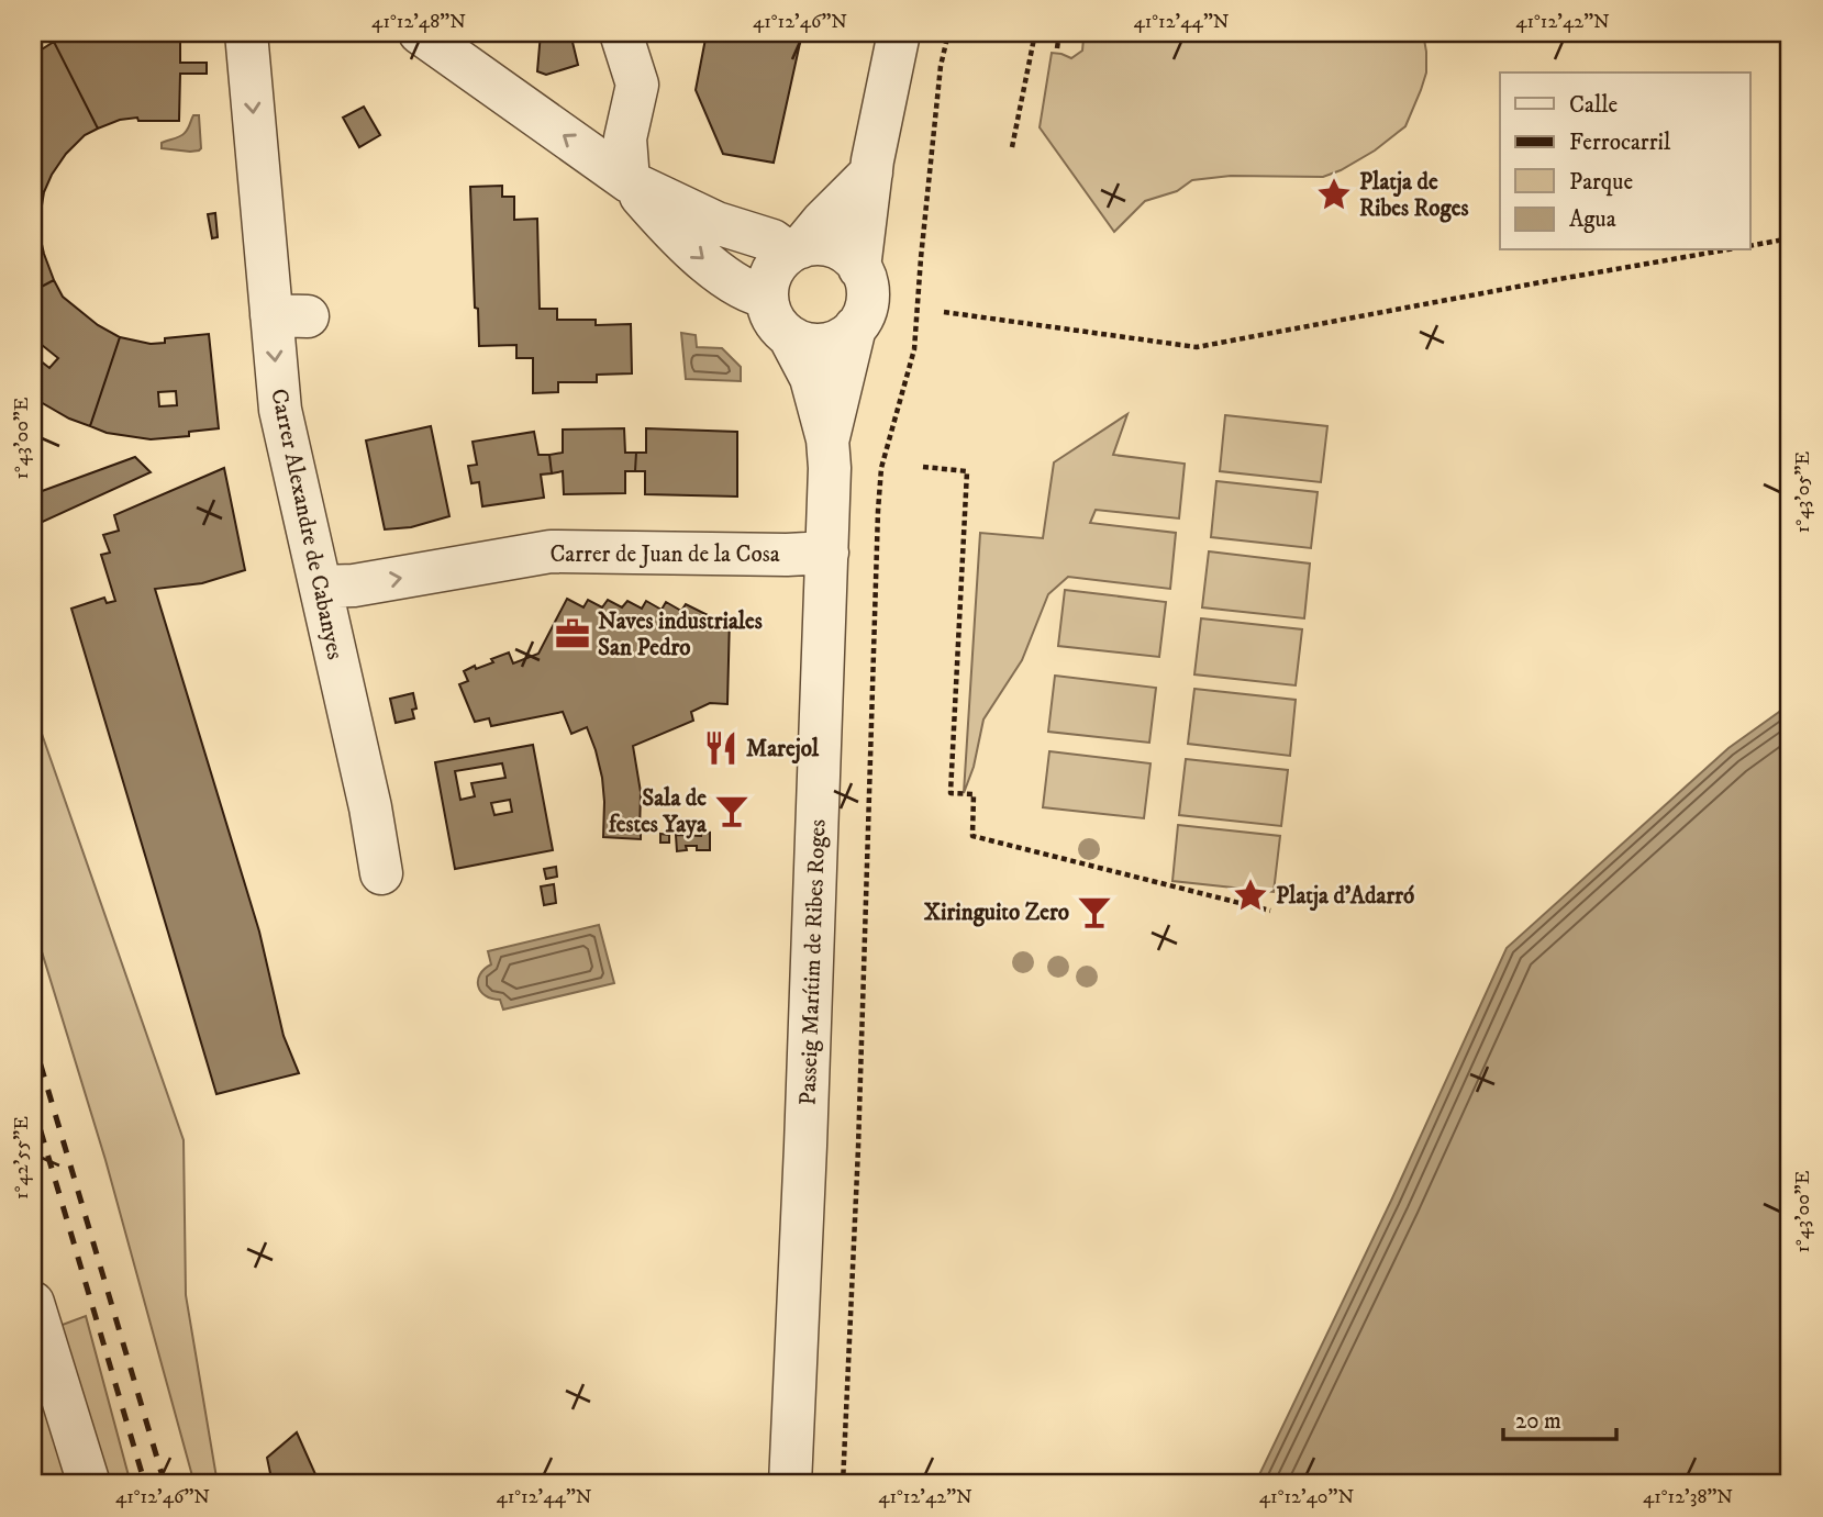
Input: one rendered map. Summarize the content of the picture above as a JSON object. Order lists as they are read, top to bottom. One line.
{"streets":{"street":["Carrer Alexandre de Cabanyes","Carrer de Juan de la Cosa","Passeig Marítim de Ribes Roges"]},"crossings":[["Carrer Alexandre de Cabanyes","Carrer de Juan de la Cosa"],["Carrer de Juan de la Cosa","Passeig Marítim de Ribes Roges"]],"one_way":["Carrer Alexandre de Cabanyes","Carrer de Juan de la Cosa"],"places":{"place":["Platja de Ribes Roges","Platja d'Adarró"],"office":["Naves industriales San Pedro"],"restaurant":["Marejol"],"bar":["Sala de festes Yaya","Xiringuito Zero"]},"legend":["Calle","Ferrocarril","Parque","Agua"],"scale_bar":"20 m","coordinates":["41°12'48\"N","41°12'46\"N","41°12'44\"N","41°12'42\"N","1°43'00\"E","1°43'05\"E","1°42'55\"E","41°12'40\"N","41°12'38\"N"]}
